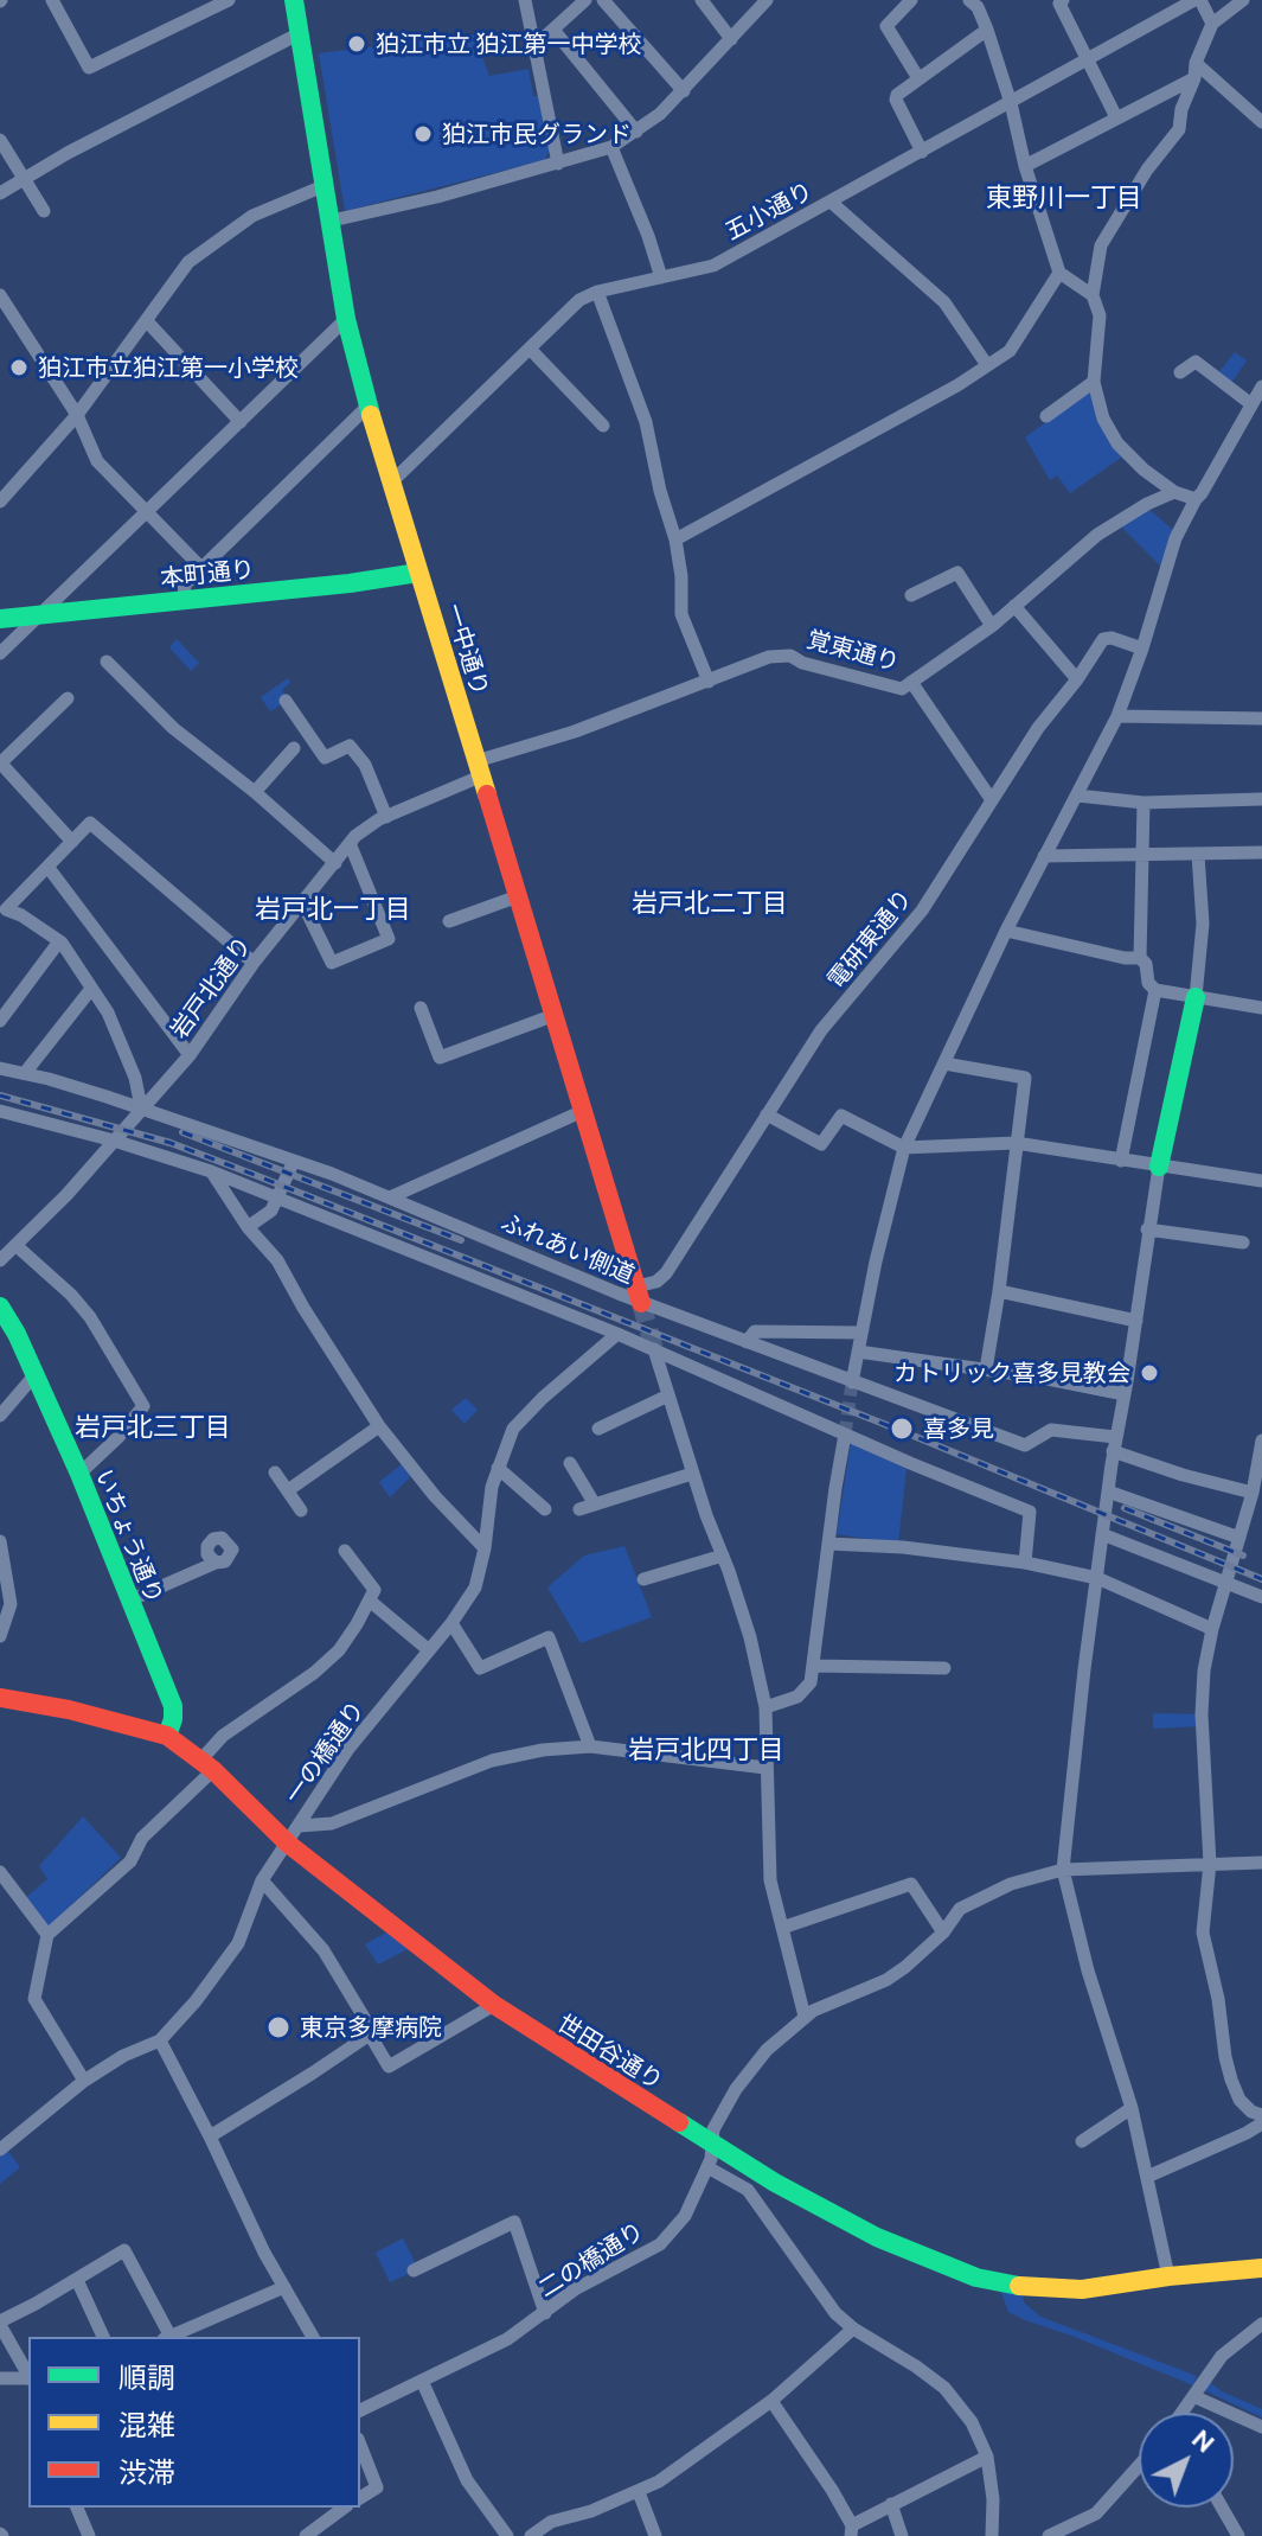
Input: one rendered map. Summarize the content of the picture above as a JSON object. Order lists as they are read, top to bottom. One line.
{"streets":{"street":["五小通り","本町通り","一中通り","覚東通り","電研東通り","岩戸北通り","ふれあい側道","いちょう通り","一の橋通り","世田谷通り","二の橋通り"]},"crossings":[["五小通り","一中通り"],["本町通り","一中通り"],["一中通り","覚東通り"],["一中通り","電研東通り"],["一中通り","岩戸北通り"],["一中通り","ふれあい側道"],["覚東通り","岩戸北通り"],["電研東通り","ふれあい側道"],["岩戸北通り","ふれあい側道"],["いちょう通り","世田谷通り"],["一の橋通り","世田谷通り"],["世田谷通り","二の橋通り"]],"districts":["東野川一丁目","岩戸北二丁目","岩戸北一丁目","岩戸北三丁目","岩戸北四丁目"],"places":["狛江市立 狛江第一中学校","狛江市民グランド","狛江市立狛江第一小学校","カトリック喜多見教会","喜多見","東京多摩病院"],"legend":["順調","混雑","渋滞"],"north":"top right"}
